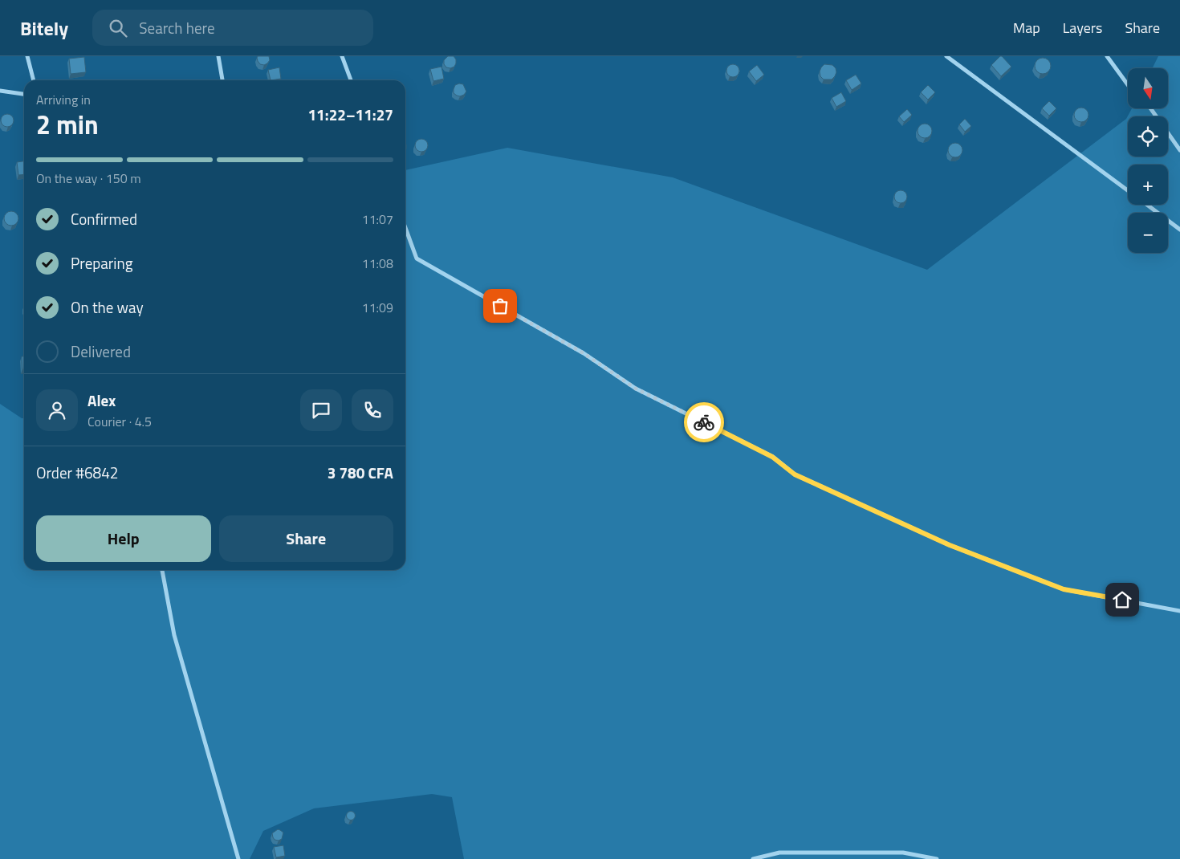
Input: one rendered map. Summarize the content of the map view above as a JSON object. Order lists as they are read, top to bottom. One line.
{"north":"bottom","page":{"header":"Bitely","search":"Search here","nav":["Map","Layers","Share"],"map_buttons":["+","−"],"heading":["2 min","Arriving in","11:22–11:27"],"panel":["Alex","Courier · 4.5","Order #6842","3 780 CFA"],"bar":"On the way · 150 m","list":[["Confirmed","11:07"],["Preparing","11:08"],["On the way","11:09"],"Delivered"],"buttons":["Help","Share"]}}
